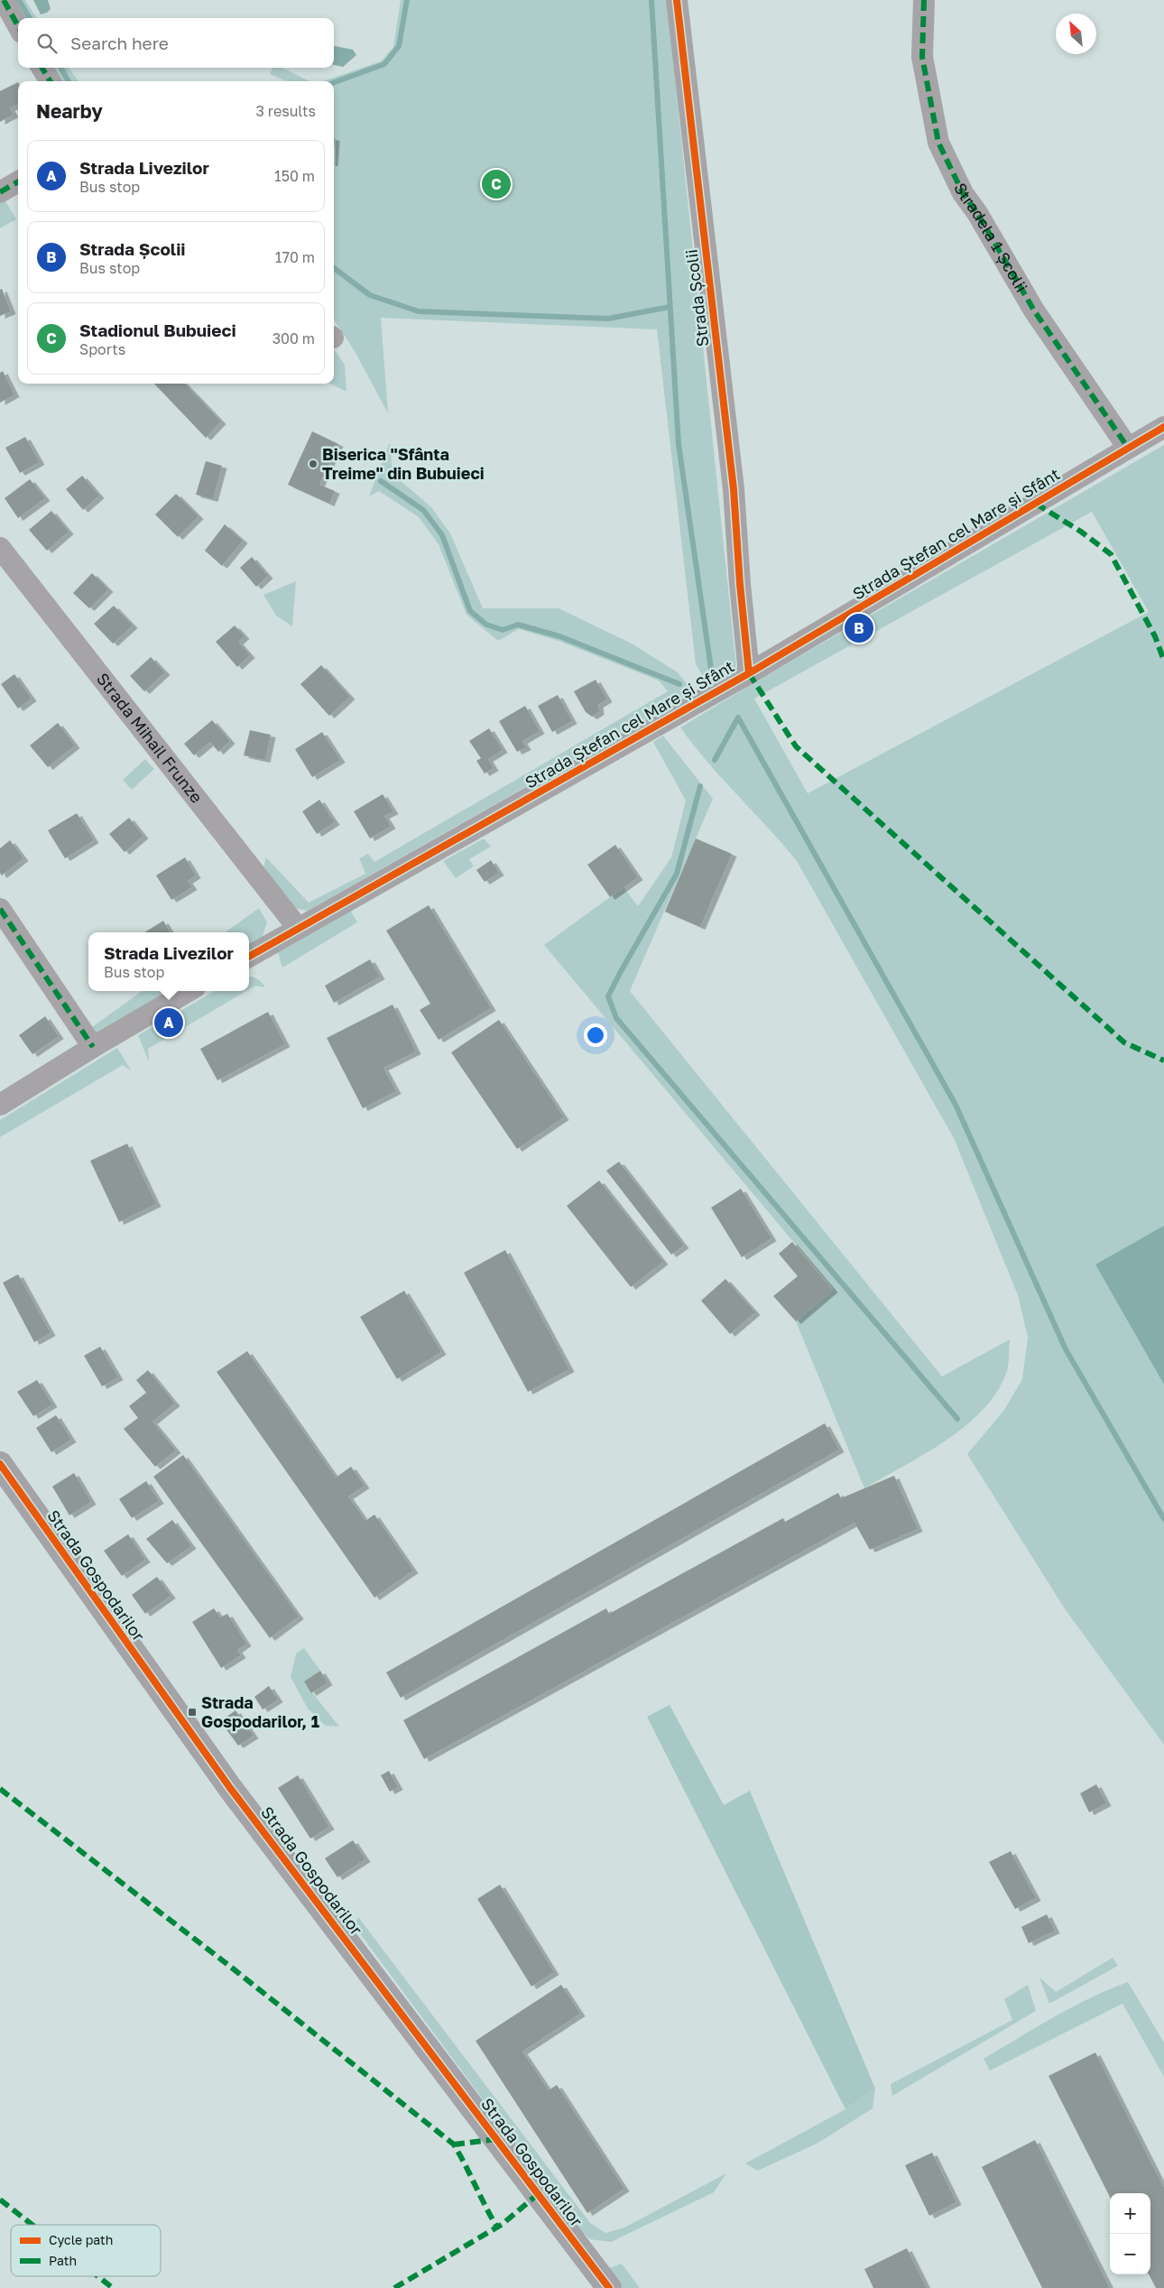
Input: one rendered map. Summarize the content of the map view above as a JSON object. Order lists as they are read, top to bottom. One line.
{"streets":{"street":["Stradela 1 Școlii","Strada Școlii","Strada Ștefan cel Mare și Sfânt","Strada Mihail Frunze","Strada Gospodarilor"]},"crossings":[["Stradela 1 Școlii","Strada Ștefan cel Mare și Sfânt"],["Strada Școlii","Strada Ștefan cel Mare și Sfânt"],["Strada Ștefan cel Mare și Sfânt","Strada Mihail Frunze"]],"places":{"other":["Biserica \"Sfânta Treime\" din Bubuieci"],"transit":["Strada Gospodarilor, 1"]},"legend":["Cycle path","Path"],"north":"top left","page":{"search":"Search here","heading":["Nearby","3 results"],"list":[{"mark":"A","name":"Strada Livezilor","note":"Bus stop","value":"150 m"},{"mark":"B","name":"Strada Școlii","note":"Bus stop","value":"170 m"},{"mark":"C","name":"Stadionul Bubuieci","note":"Sports","value":"300 m"}],"pins":["C","B","A"],"popup":["Strada Livezilor","Bus stop"],"map_buttons":["+","−"]}}
